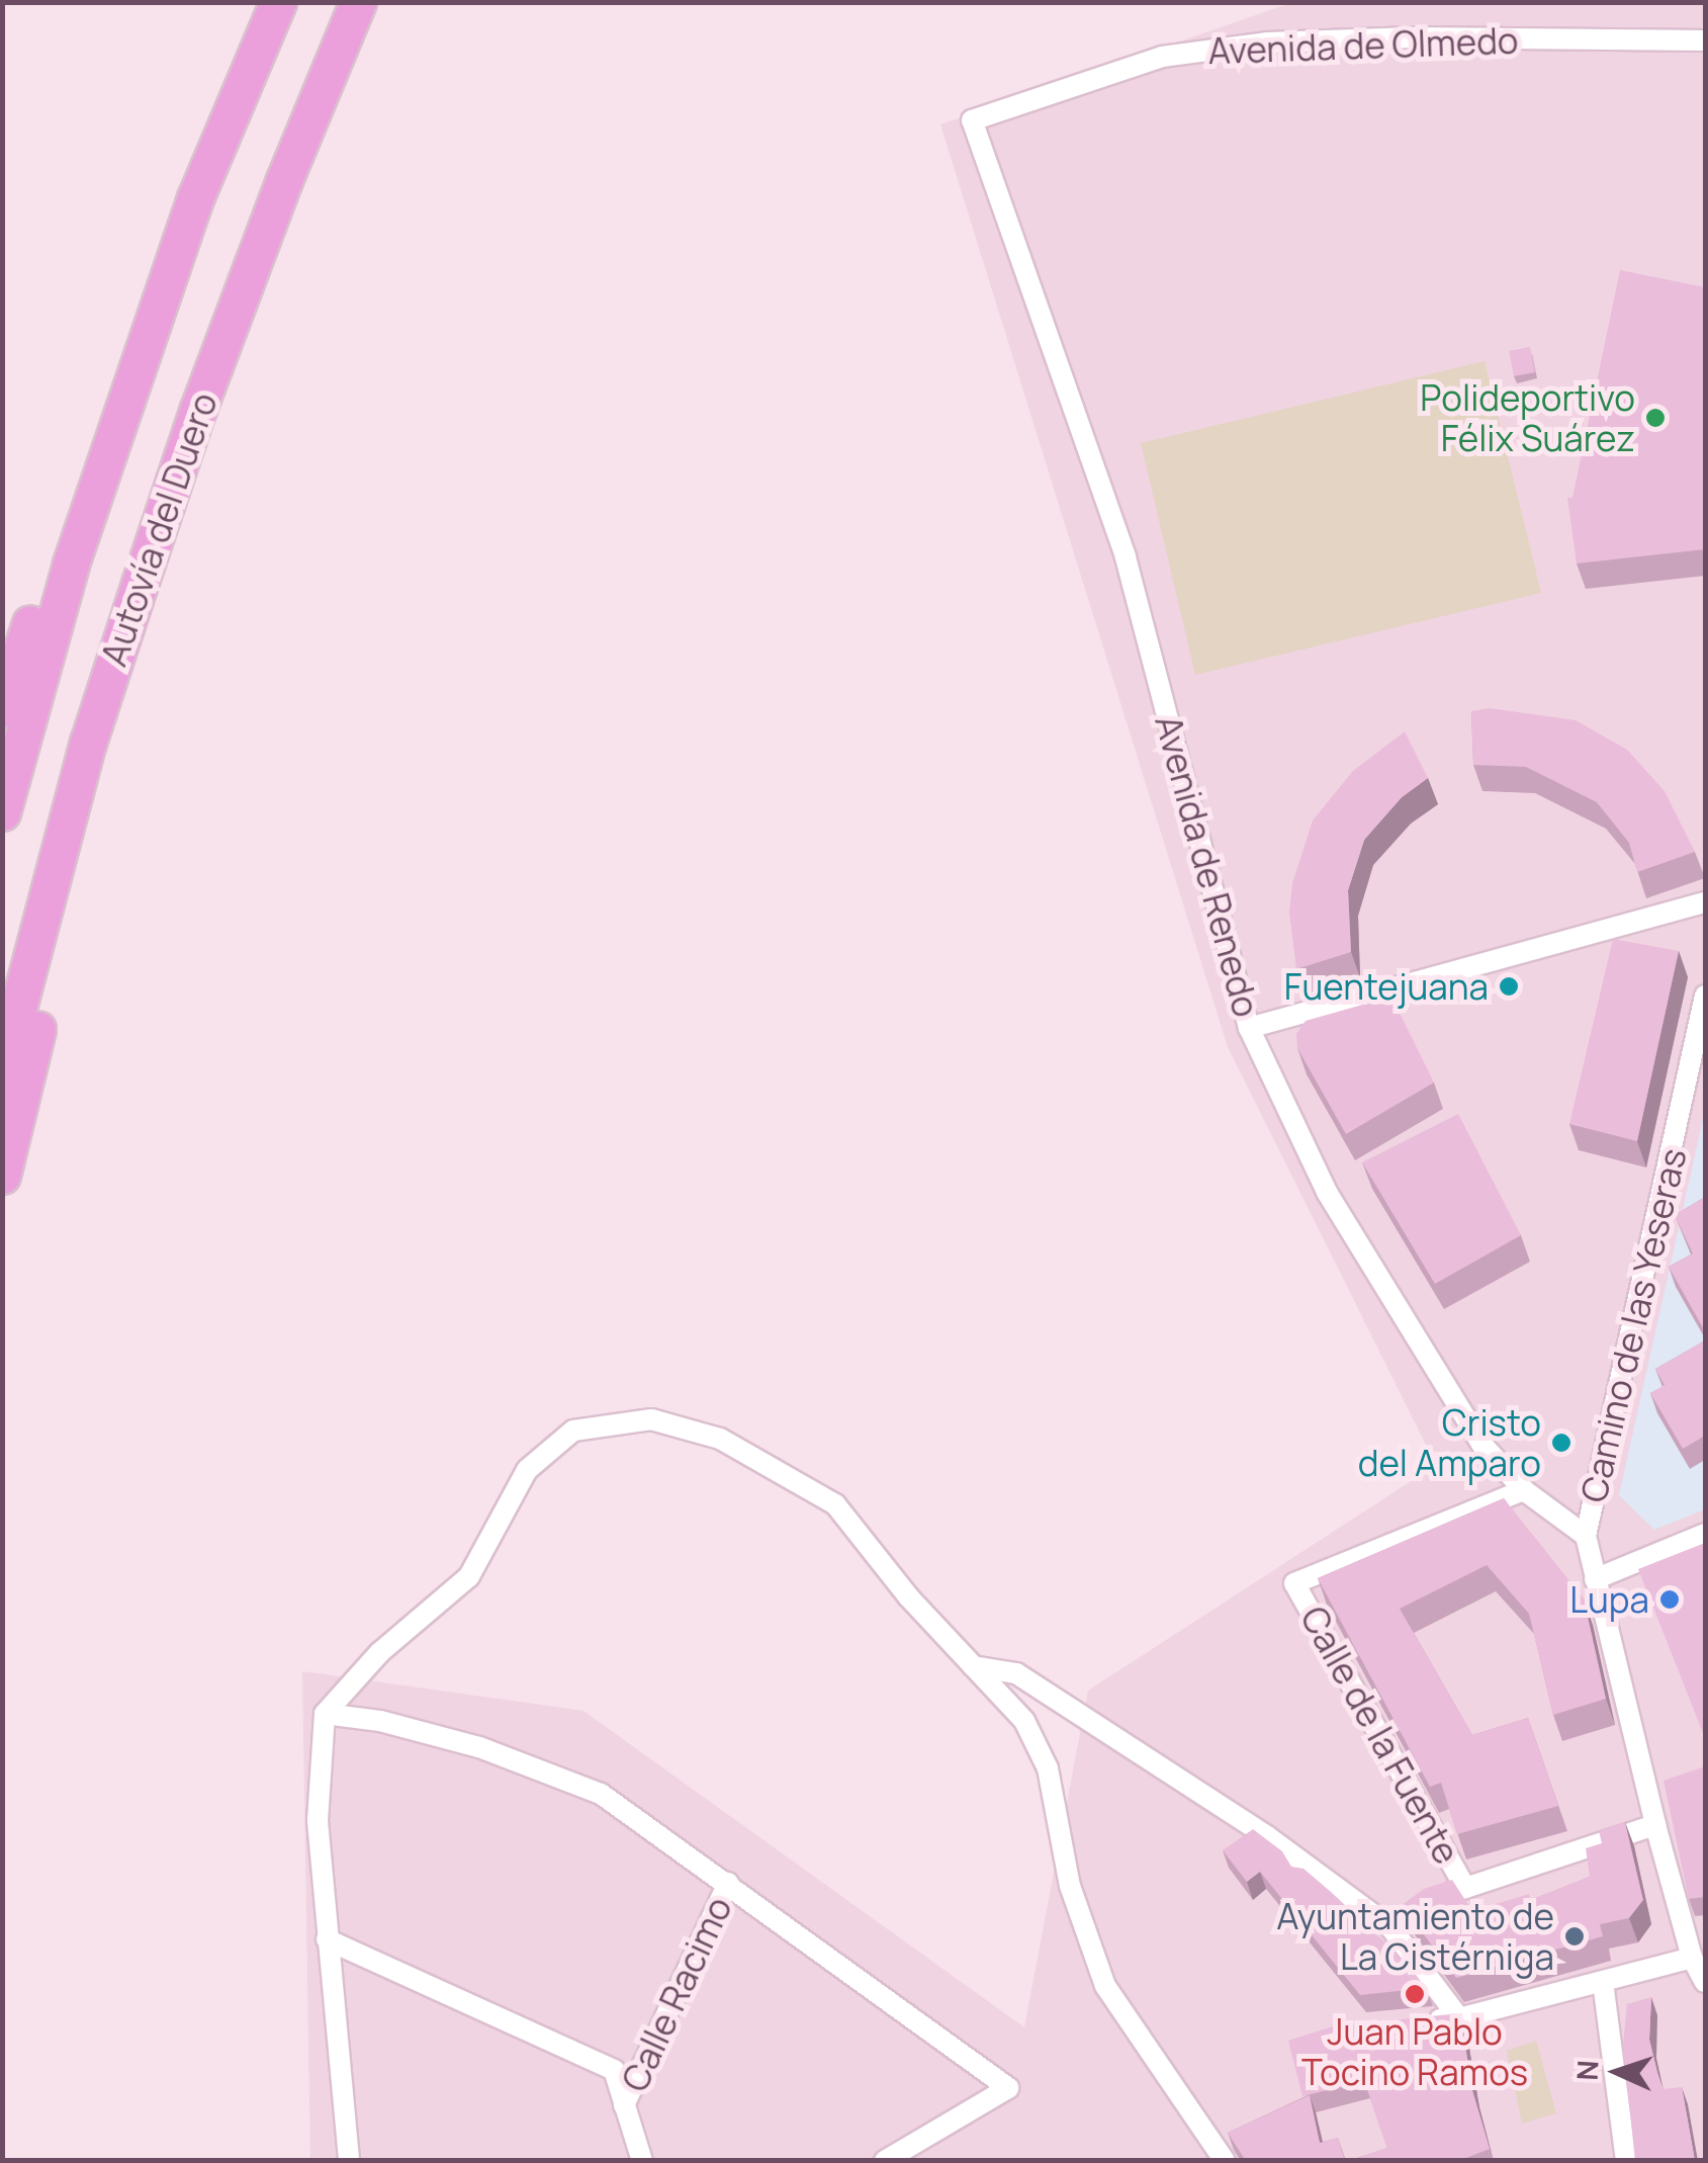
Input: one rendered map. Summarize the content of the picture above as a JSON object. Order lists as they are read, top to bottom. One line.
{"streets":{"highway":["Autovía del Duero"],"street":["Avenida de Olmedo","Avenida de Renedo","Camino de las Yeseras","Calle de la Fuente","Calle Racimo"]},"crossings":[["Avenida de Olmedo","Avenida de Renedo"],["Avenida de Renedo","Camino de las Yeseras"],["Avenida de Renedo","Calle de la Fuente"]],"places":["Polideportivo Félix Suárez","Fuentejuana","Cristo del Amparo","Lupa","Ayuntamiento de La Cistérniga","Juan Pablo Tocino Ramos"],"north":"left"}
